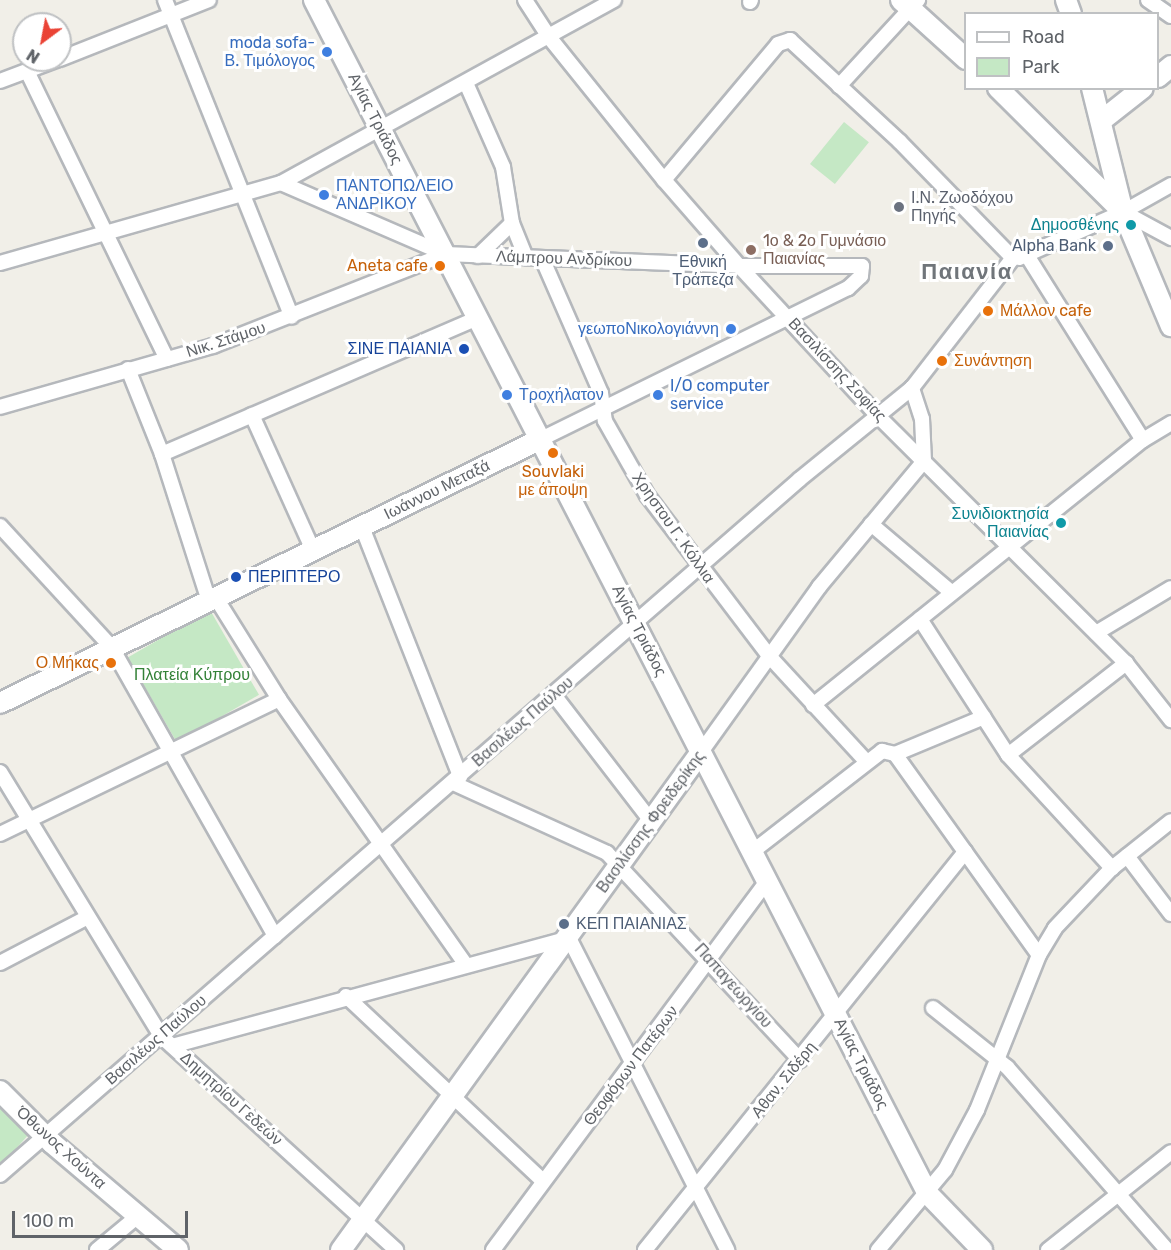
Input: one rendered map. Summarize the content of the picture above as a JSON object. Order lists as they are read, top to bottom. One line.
{"streets":{"street":["Αγίας Τριάδος","Λάμπρου Ανδρίκου","Νικ. Στάμου","Βασιλίσσης Σοφίας","Ιωάννου Μεταξά","Χρηστου Γ. Κόλλια","Βασιλέως Παύλου","Βασιλίσσης Φρειδερίκης","Παπαγεωργίου","Θεοφόρων Πατέρων","Αθαν. Σιδέρη","Δημητρίου Γεδεών","Όθωνος Χούντα"]},"crossings":[["Αγίας Τριάδος","Λάμπρου Ανδρίκου"],["Αγίας Τριάδος","Νικ. Στάμου"],["Αγίας Τριάδος","Ιωάννου Μεταξά"],["Αγίας Τριάδος","Βασιλέως Παύλου"],["Αγίας Τριάδος","Βασιλίσσης Φρειδερίκης"],["Αγίας Τριάδος","Θεοφόρων Πατέρων"],["Αγίας Τριάδος","Αθαν. Σιδέρη"],["Λάμπρου Ανδρίκου","Νικ. Στάμου"],["Λάμπρου Ανδρίκου","Βασιλίσσης Σοφίας"],["Λάμπρου Ανδρίκου","Ιωάννου Μεταξά"],["Λάμπρου Ανδρίκου","Χρηστου Γ. Κόλλια"],["Βασιλίσσης Σοφίας","Ιωάννου Μεταξά"],["Βασιλίσσης Σοφίας","Βασιλέως Παύλου"],["Βασιλίσσης Σοφίας","Βασιλίσσης Φρειδερίκης"],["Ιωάννου Μεταξά","Χρηστου Γ. Κόλλια"],["Χρηστου Γ. Κόλλια","Βασιλέως Παύλου"],["Χρηστου Γ. Κόλλια","Βασιλίσσης Φρειδερίκης"],["Βασιλέως Παύλου","Παπαγεωργίου"],["Βασιλέως Παύλου","Δημητρίου Γεδεών"],["Βασιλέως Παύλου","Όθωνος Χούντα"],["Βασιλίσσης Φρειδερίκης","Παπαγεωργίου"],["Βασιλίσσης Φρειδερίκης","Δημητρίου Γεδεών"],["Παπαγεωργίου","Θεοφόρων Πατέρων"],["Παπαγεωργίου","Αθαν. Σιδέρη"]],"districts":["Παιανία"],"parks":["Πλατεία Κύπρου"],"places":["moda sofa- Β. Τιμόλογος","ΠΑΝΤΟΠΩΛΕΙΟ ΑΝΔΡΙΚΟΥ","Ι.Ν. Ζωοδόχου Πηγής","Δημοσθένης","Εθνική Τράπεζα","Alpha Bank","1ο & 2ο Γυμνάσιο Παιανίας","Aneta cafe","Μάλλον cafe","γεωποΝικολογιάννη","ΣΙΝΕ ΠΑΙΑΝΙΑ","Συνάντηση","Τροχήλατον","I/O computer service","Souvlaki με άποψη","Συνιδιοκτησία Παιανίας","ΠΕΡΙΠΤΕΡΟ","Ο Μήκας","ΚΕΠ ΠΑΙΑΝΙΑΣ"],"legend":["Road","Park"],"scale_bar":"100 m","north":"bottom left"}
